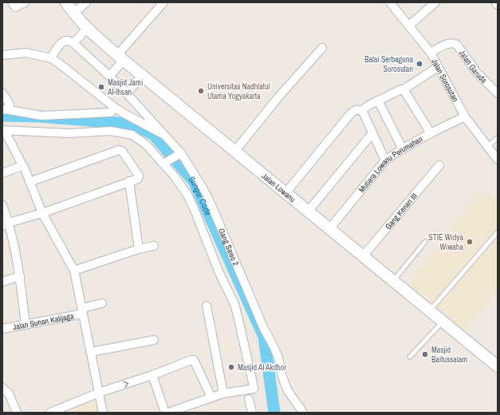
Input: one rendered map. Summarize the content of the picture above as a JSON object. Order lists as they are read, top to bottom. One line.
{"streets":{"main road":["Jalan Lowanu"],"street":["Jalan Garuda","Jalan Sorosutan","Mutiara Lowanu Perumahan","Gang Kenari III","Gang Sawo 2","Jalan Sunan Kalijaga"]},"crossings":[["Jalan Garuda","Jalan Sorosutan"],["Jalan Sorosutan","Mutiara Lowanu Perumahan"],["Mutiara Lowanu Perumahan","Jalan Lowanu"],["Jalan Lowanu","Gang Kenari III"]],"water":["Sungai Code"],"places":["Balai Serbaguna Sorosutan","Masjid Jami Al-Ihsan","Universitas Nadhlatul Ulama Yogyakarta","STIE Widya Wiwaha","Masjid Baitussalam","Masjid Al Akdhor"]}
